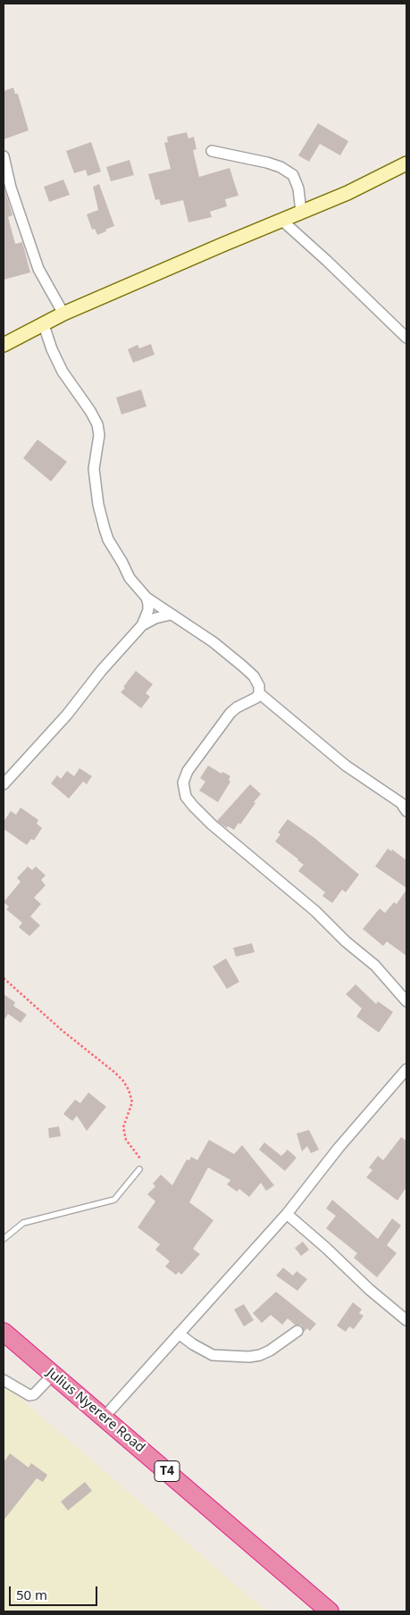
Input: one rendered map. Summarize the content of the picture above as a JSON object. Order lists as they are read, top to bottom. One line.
{"streets":{"highway":["Julius Nyerere Road","T4"]},"scale_bar":"50 m"}
